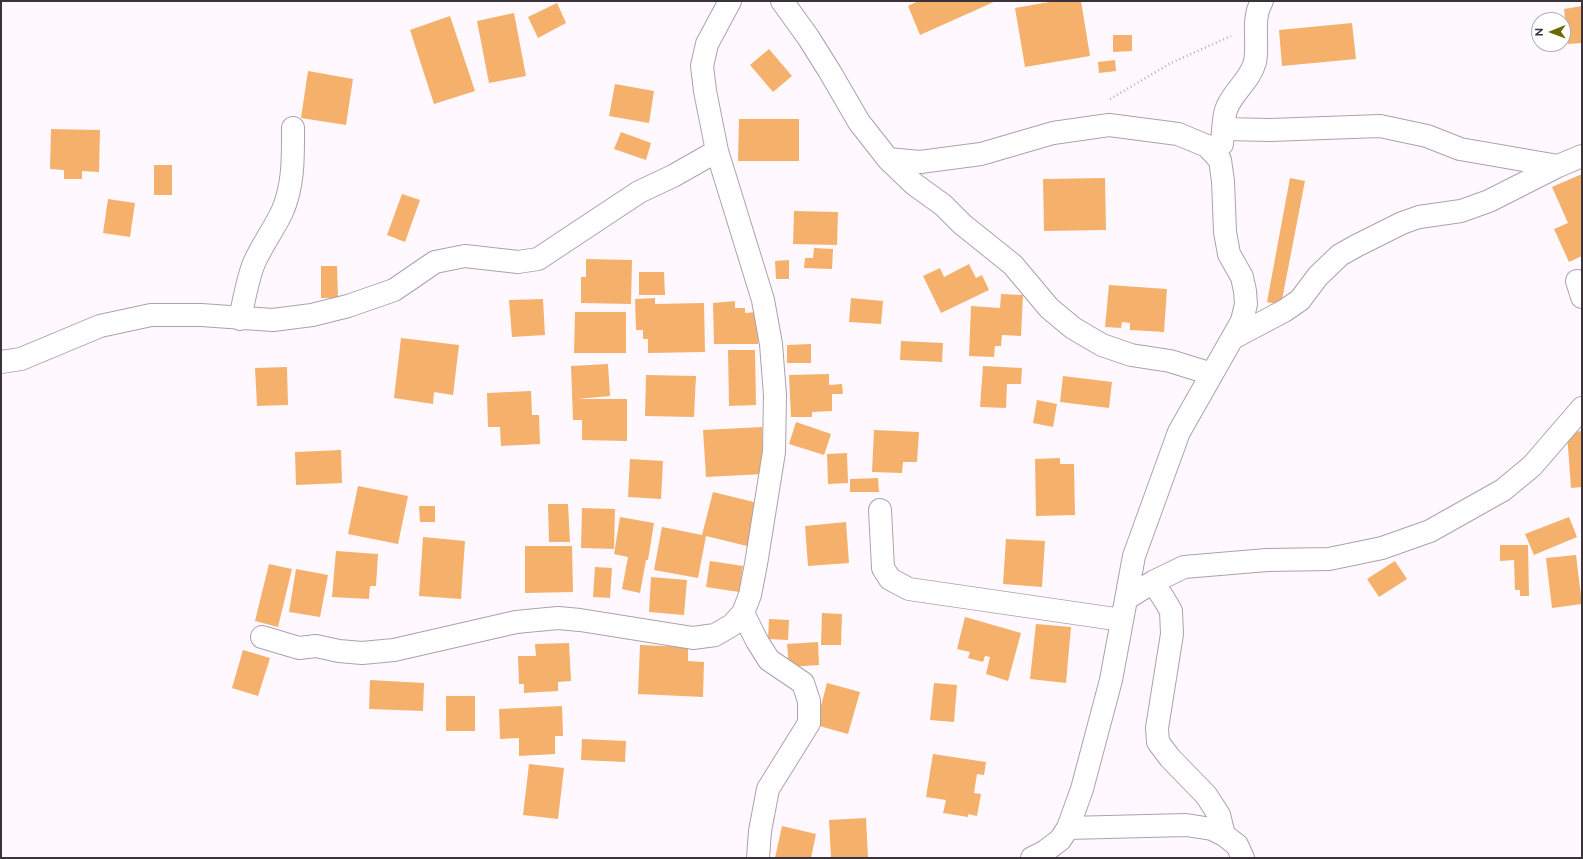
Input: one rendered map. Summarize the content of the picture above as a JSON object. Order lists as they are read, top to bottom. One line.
{"north":"left"}
